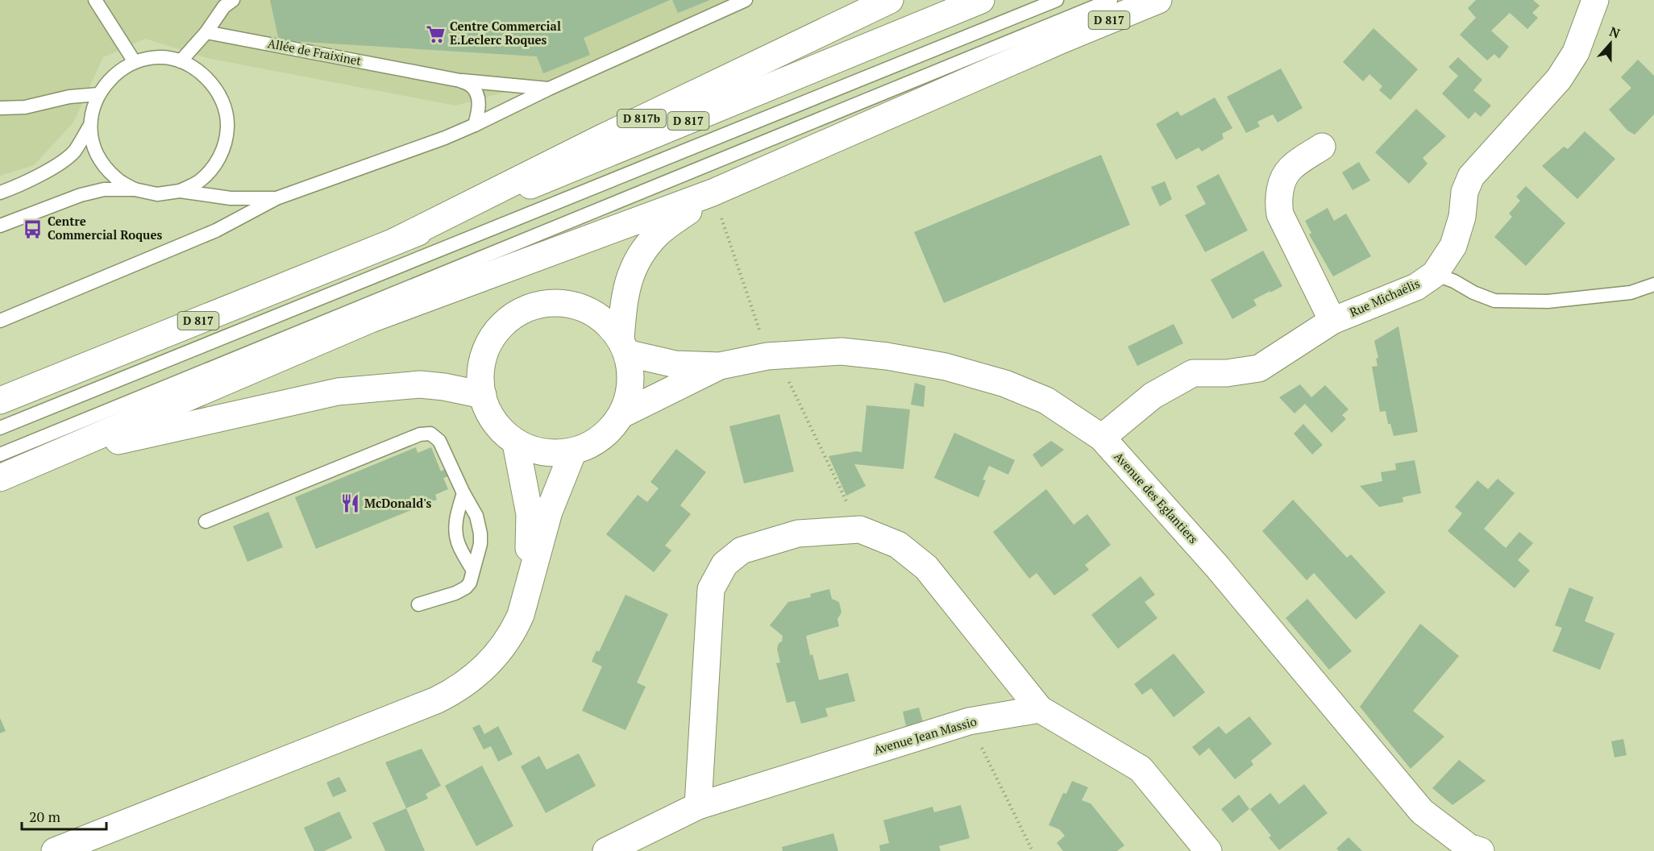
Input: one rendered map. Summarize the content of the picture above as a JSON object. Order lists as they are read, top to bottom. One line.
{"streets":{"main road":["D 817","D 817b","Rue Michaëlis","Avenue des Eglantiers","Avenue Jean Massio"],"lane":["Allée de Fraixinet"]},"crossings":[["D 817","D 817b"],["Rue Michaëlis","Avenue des Eglantiers"]],"places":{"supermarket":["Centre Commercial E.Leclerc Roques"],"bus stop":["Centre Commercial Roques"],"restaurant":["McDonald's"]},"scale_bar":"20 m","north":"top"}
